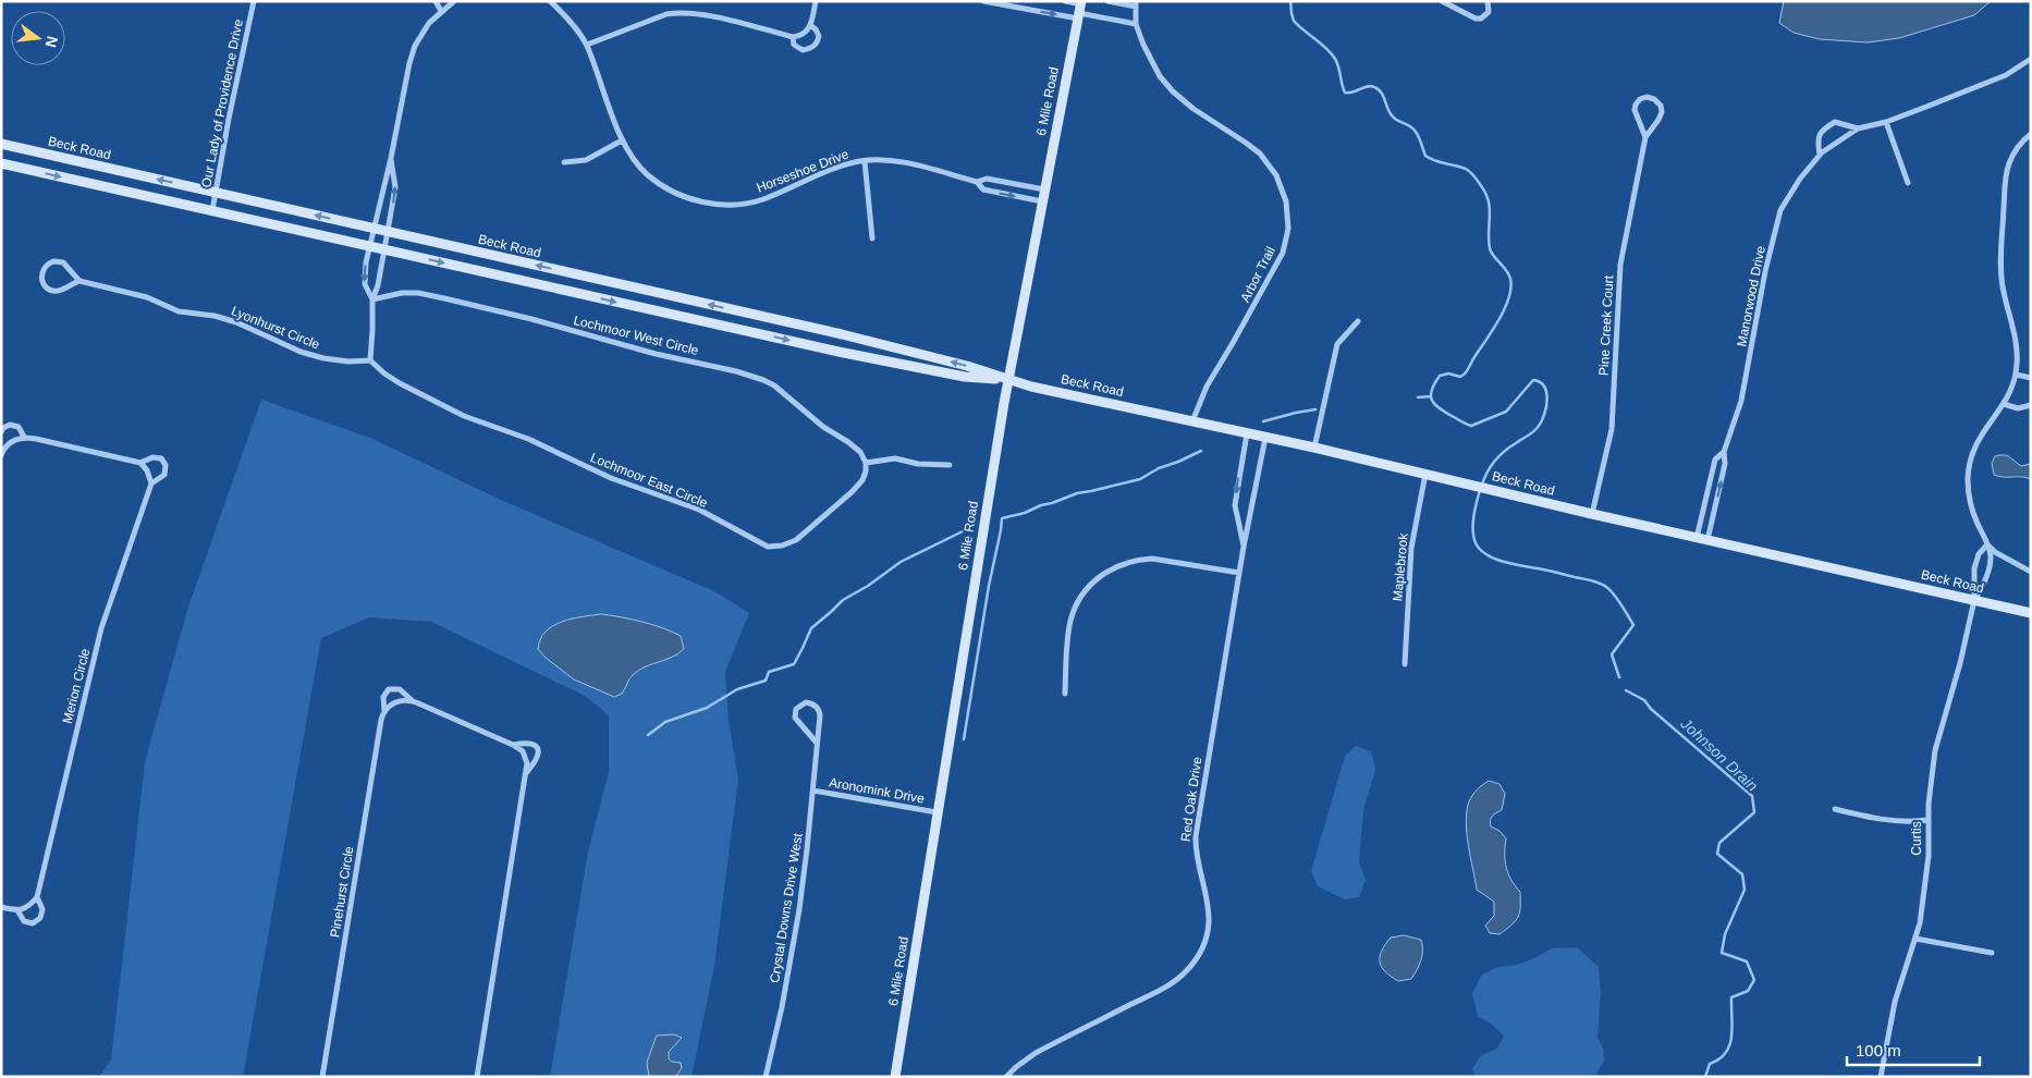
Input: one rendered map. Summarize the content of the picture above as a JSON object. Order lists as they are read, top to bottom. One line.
{"streets":{"main road":["6 Mile Road","Beck Road"],"street":["Our Lady of Providence Drive","Horseshoe Drive","Arbor Trail","Manorwood Drive","Pine Creek Court","Lyonhurst Circle","Lochmoor West Circle","Lochmoor East Circle","Maplebrook","Merion Circle","Aronomink Drive","Red Oak Drive","Curtis","Pinehurst Circle","Crystal Downs Drive West"]},"crossings":[["6 Mile Road","Beck Road"],["6 Mile Road","Horseshoe Drive"],["6 Mile Road","Aronomink Drive"],["Our Lady of Providence Drive","Beck Road"],["Beck Road","Arbor Trail"],["Beck Road","Manorwood Drive"],["Beck Road","Pine Creek Court"],["Beck Road","Maplebrook"],["Beck Road","Red Oak Drive"],["Beck Road","Curtis"],["Lyonhurst Circle","Lochmoor East Circle"],["Lochmoor West Circle","Lochmoor East Circle"],["Aronomink Drive","Crystal Downs Drive West"]],"water":["Johnson Drain"],"scale_bar":"100 m","north":"right"}
